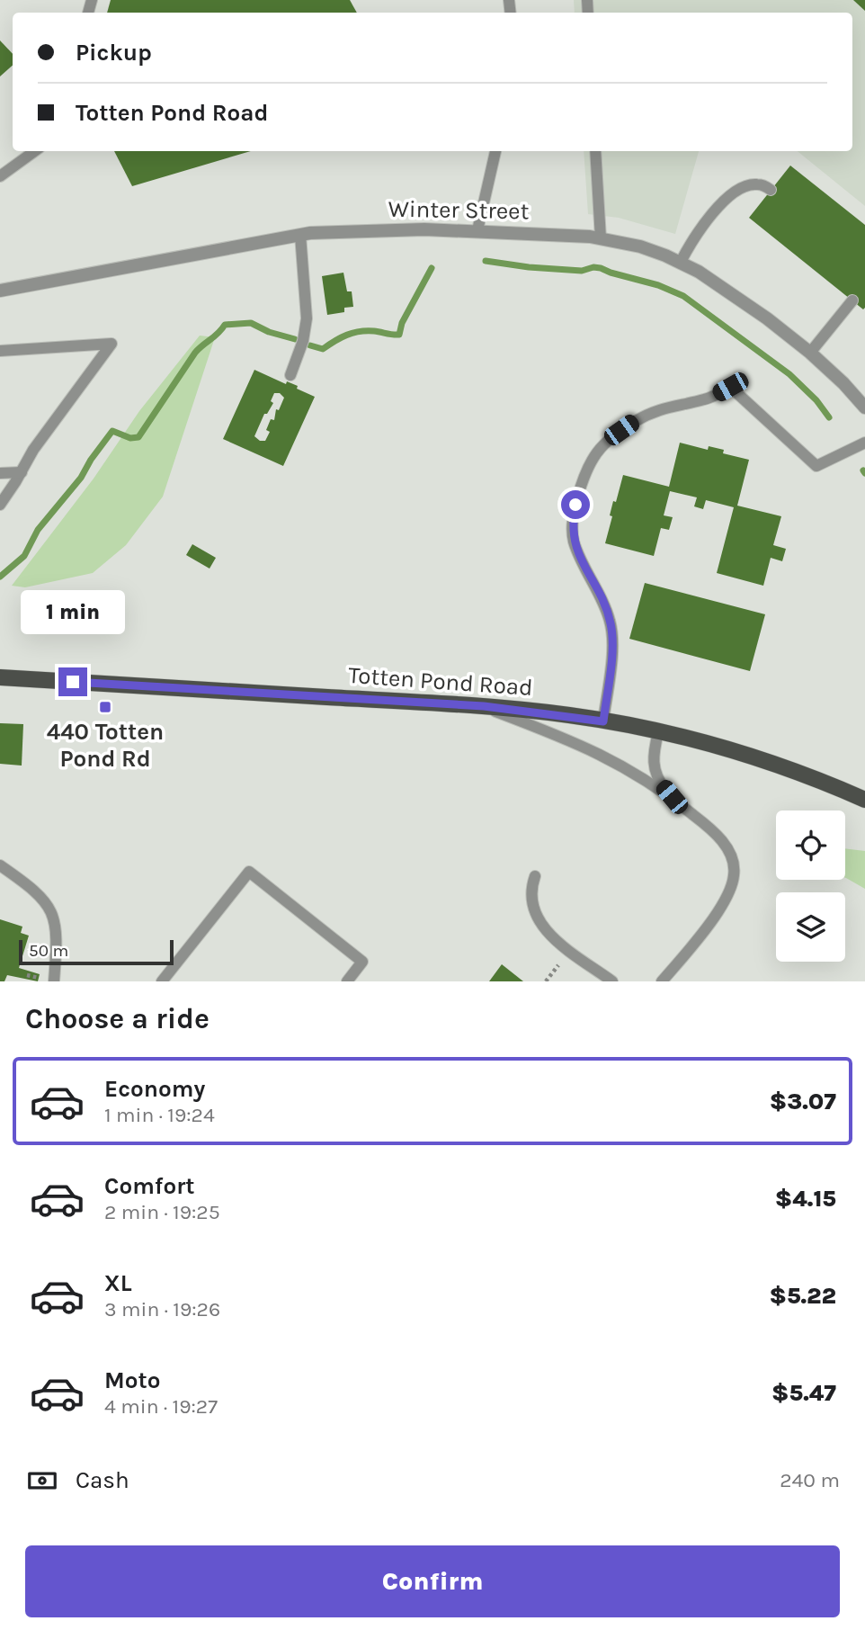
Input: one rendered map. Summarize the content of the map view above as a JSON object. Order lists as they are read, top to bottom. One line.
{"streets":{"main road":["Totten Pond Road"],"street":["Winter Street"]},"places":{"transit":["440 Totten Pond Rd"]},"scale_bar":"50 m","page":{"banner":["Pickup","Totten Pond Road"],"bubble":"1 min","scale":"50 m","heading":"Choose a ride","list":[{"name":"Economy","note":"1 min · 19:24","value":"$3.07"},{"name":"Comfort","note":"2 min · 19:25","value":"$4.15"},{"name":"XL","note":"3 min · 19:26","value":"$5.22"},{"name":"Moto","note":"4 min · 19:27","value":"$5.47"}],"pay":["Cash","240 m"],"buttons":"Confirm"}}
